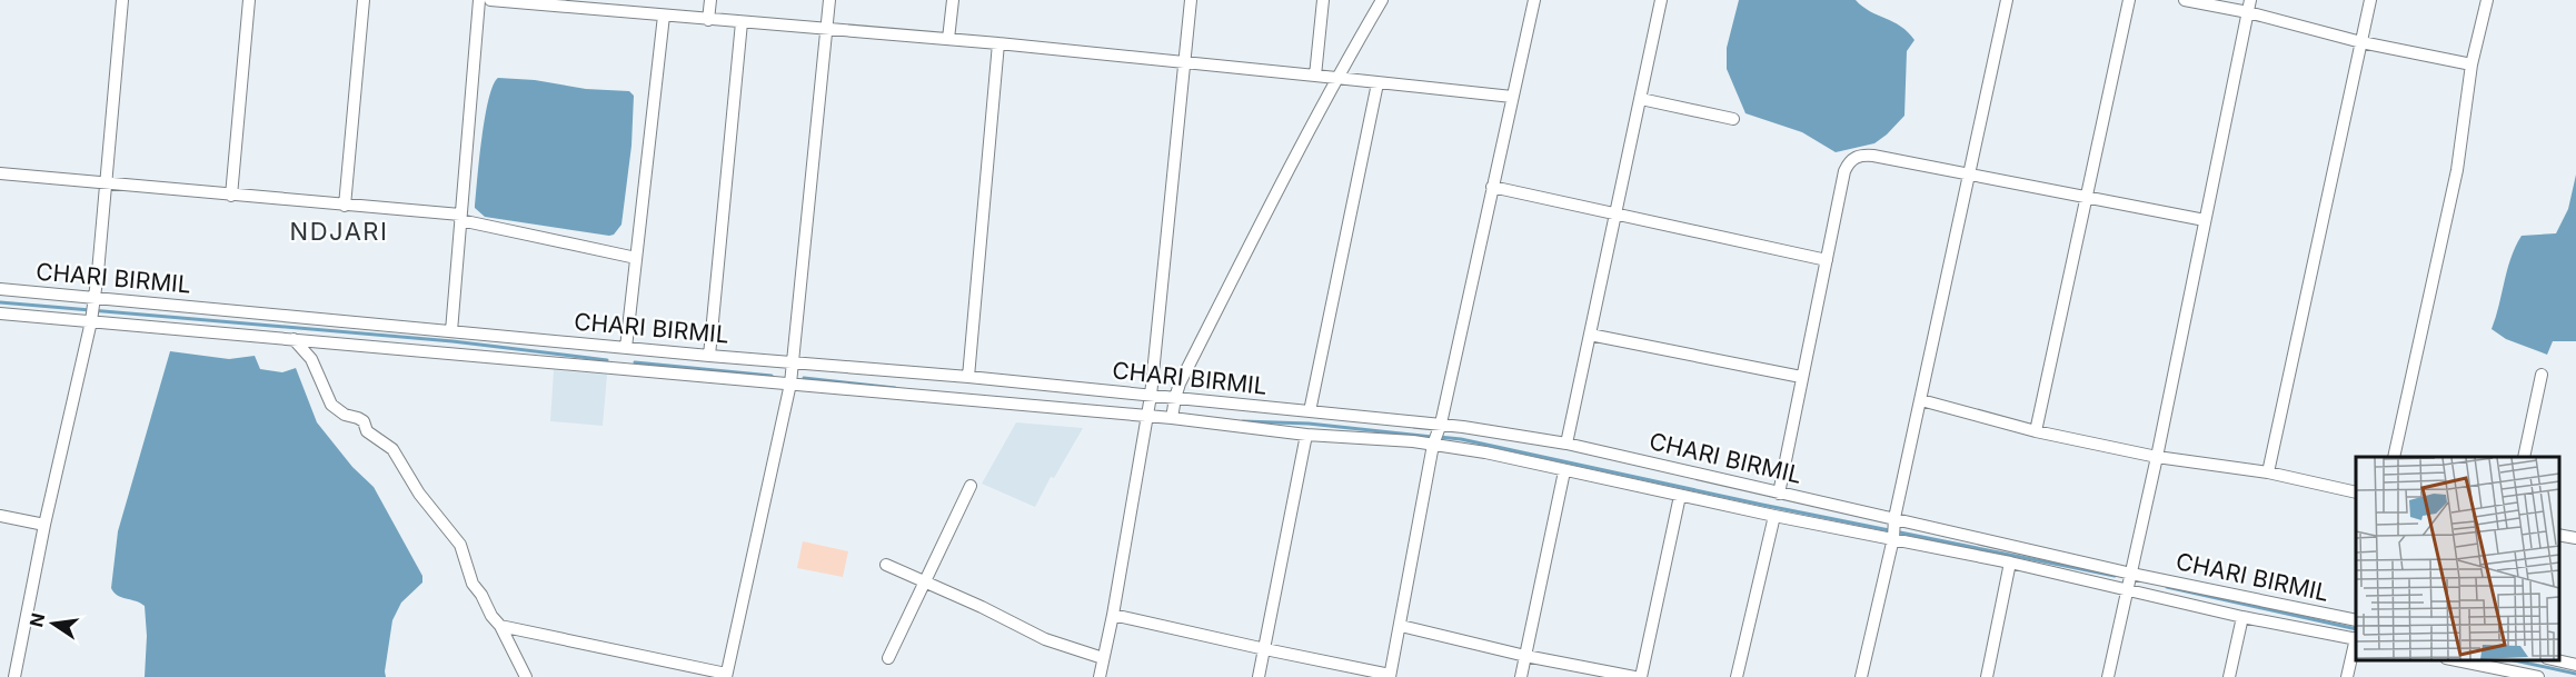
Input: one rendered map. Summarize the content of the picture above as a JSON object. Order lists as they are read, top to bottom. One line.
{"streets":{"street":["CHARI BIRMIL"]},"districts":["NDJARI"],"north":"left"}
